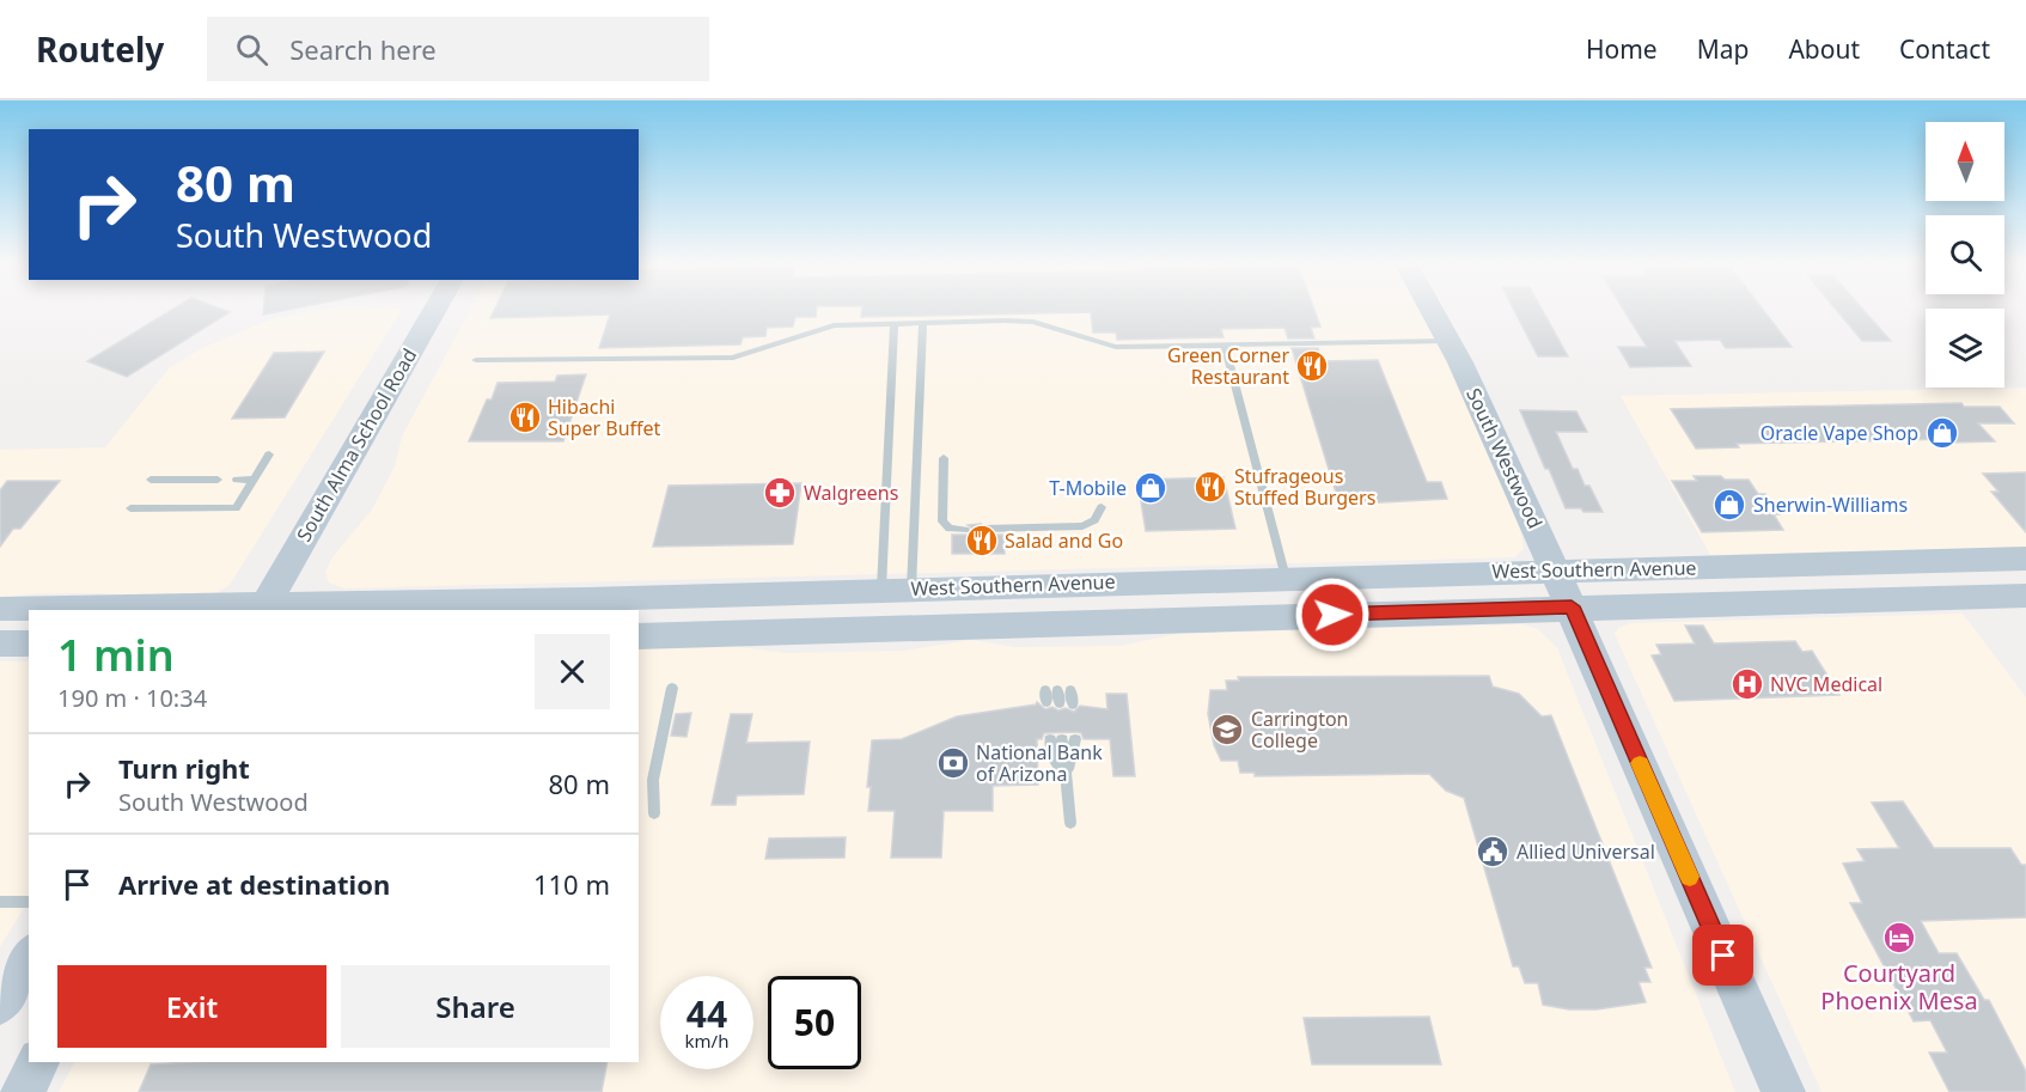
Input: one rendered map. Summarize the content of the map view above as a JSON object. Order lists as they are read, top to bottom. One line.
{"streets":{"main road":["South Alma School Road","South Westwood","West Southern Avenue"]},"crossings":[["South Alma School Road","West Southern Avenue"],["South Westwood","West Southern Avenue"]],"places":{"restaurant":["Green Corner Restaurant","Hibachi Super Buffet","Stufrageous Stuffed Burgers","Salad and Go"],"shop":["Oracle Vape Shop","T-Mobile","Sherwin-Williams"],"pharmacy":["Walgreens"],"hospital":["NVC Medical"],"school or university":["Carrington College"],"bank":["National Bank of Arizona"],"public building":["Allied Universal"],"hotel":["Courtyard Phoenix Mesa"]},"north":"top","page":{"header":"Routely","search":"Search here","nav":["Home","Map","About","Contact"],"turn":["80 m","South Westwood"],"heading":["1 min","190 m · 10:34"],"list":[{"name":"Turn right","note":"South Westwood","value":"80 m"},{"name":"Arrive at destination","value":"110 m"}],"buttons":["Exit","Share"],"speed":"44 km/h","limit":"50"}}
